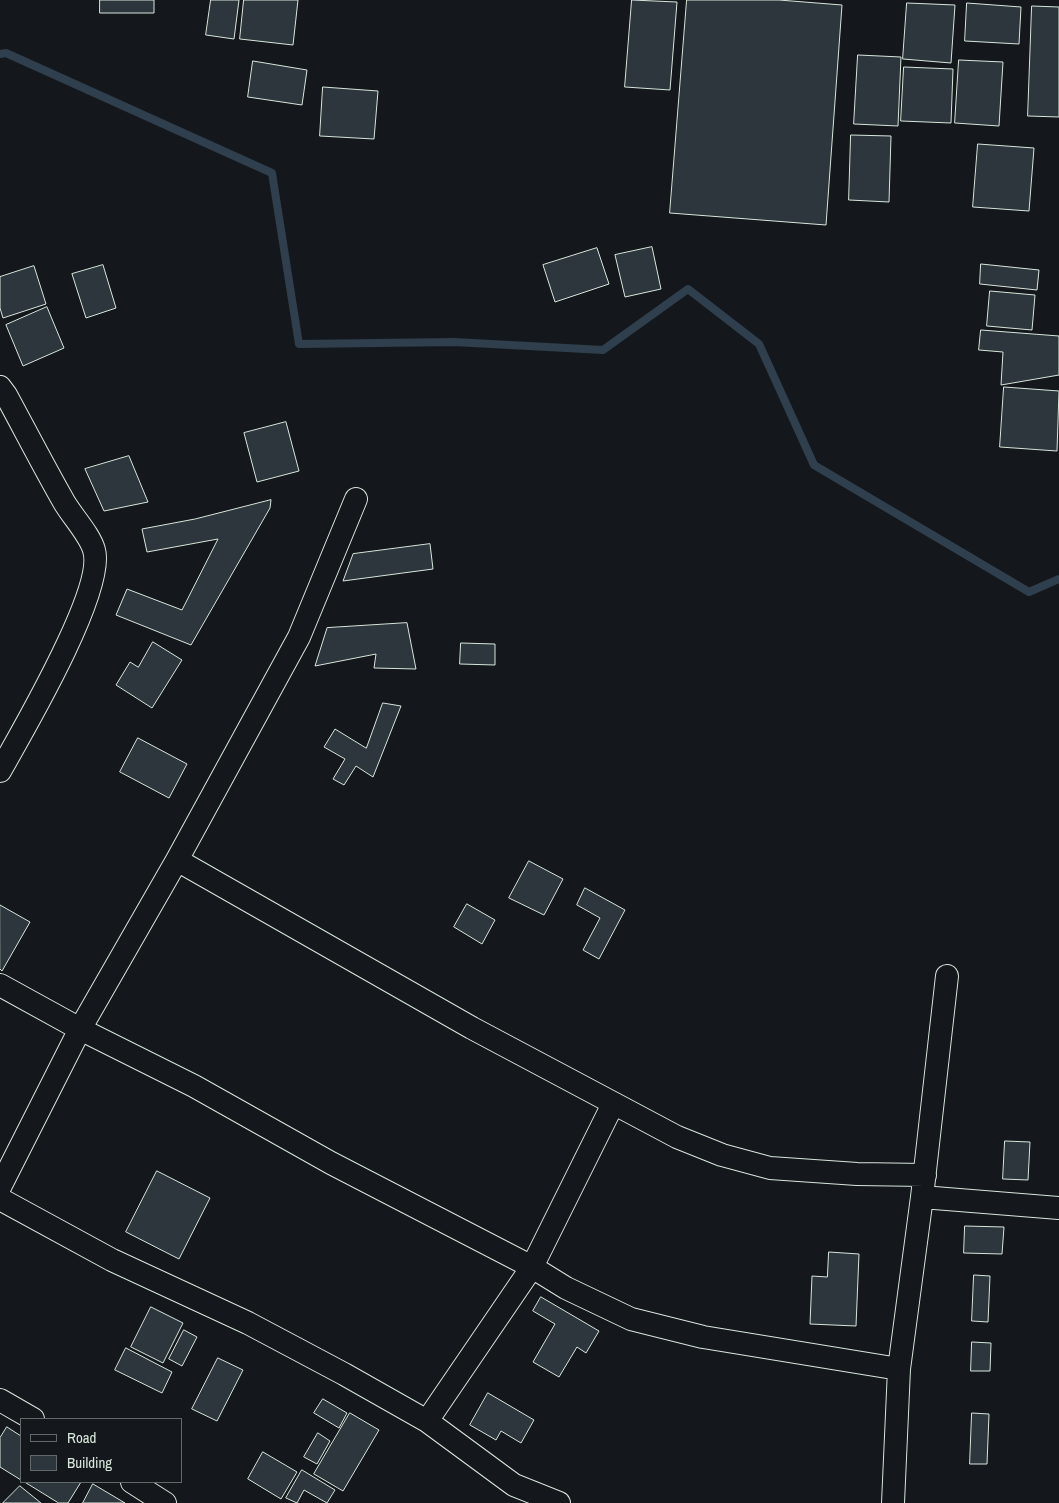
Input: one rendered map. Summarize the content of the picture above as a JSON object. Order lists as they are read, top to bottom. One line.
{"legend":["Road","Building"]}
